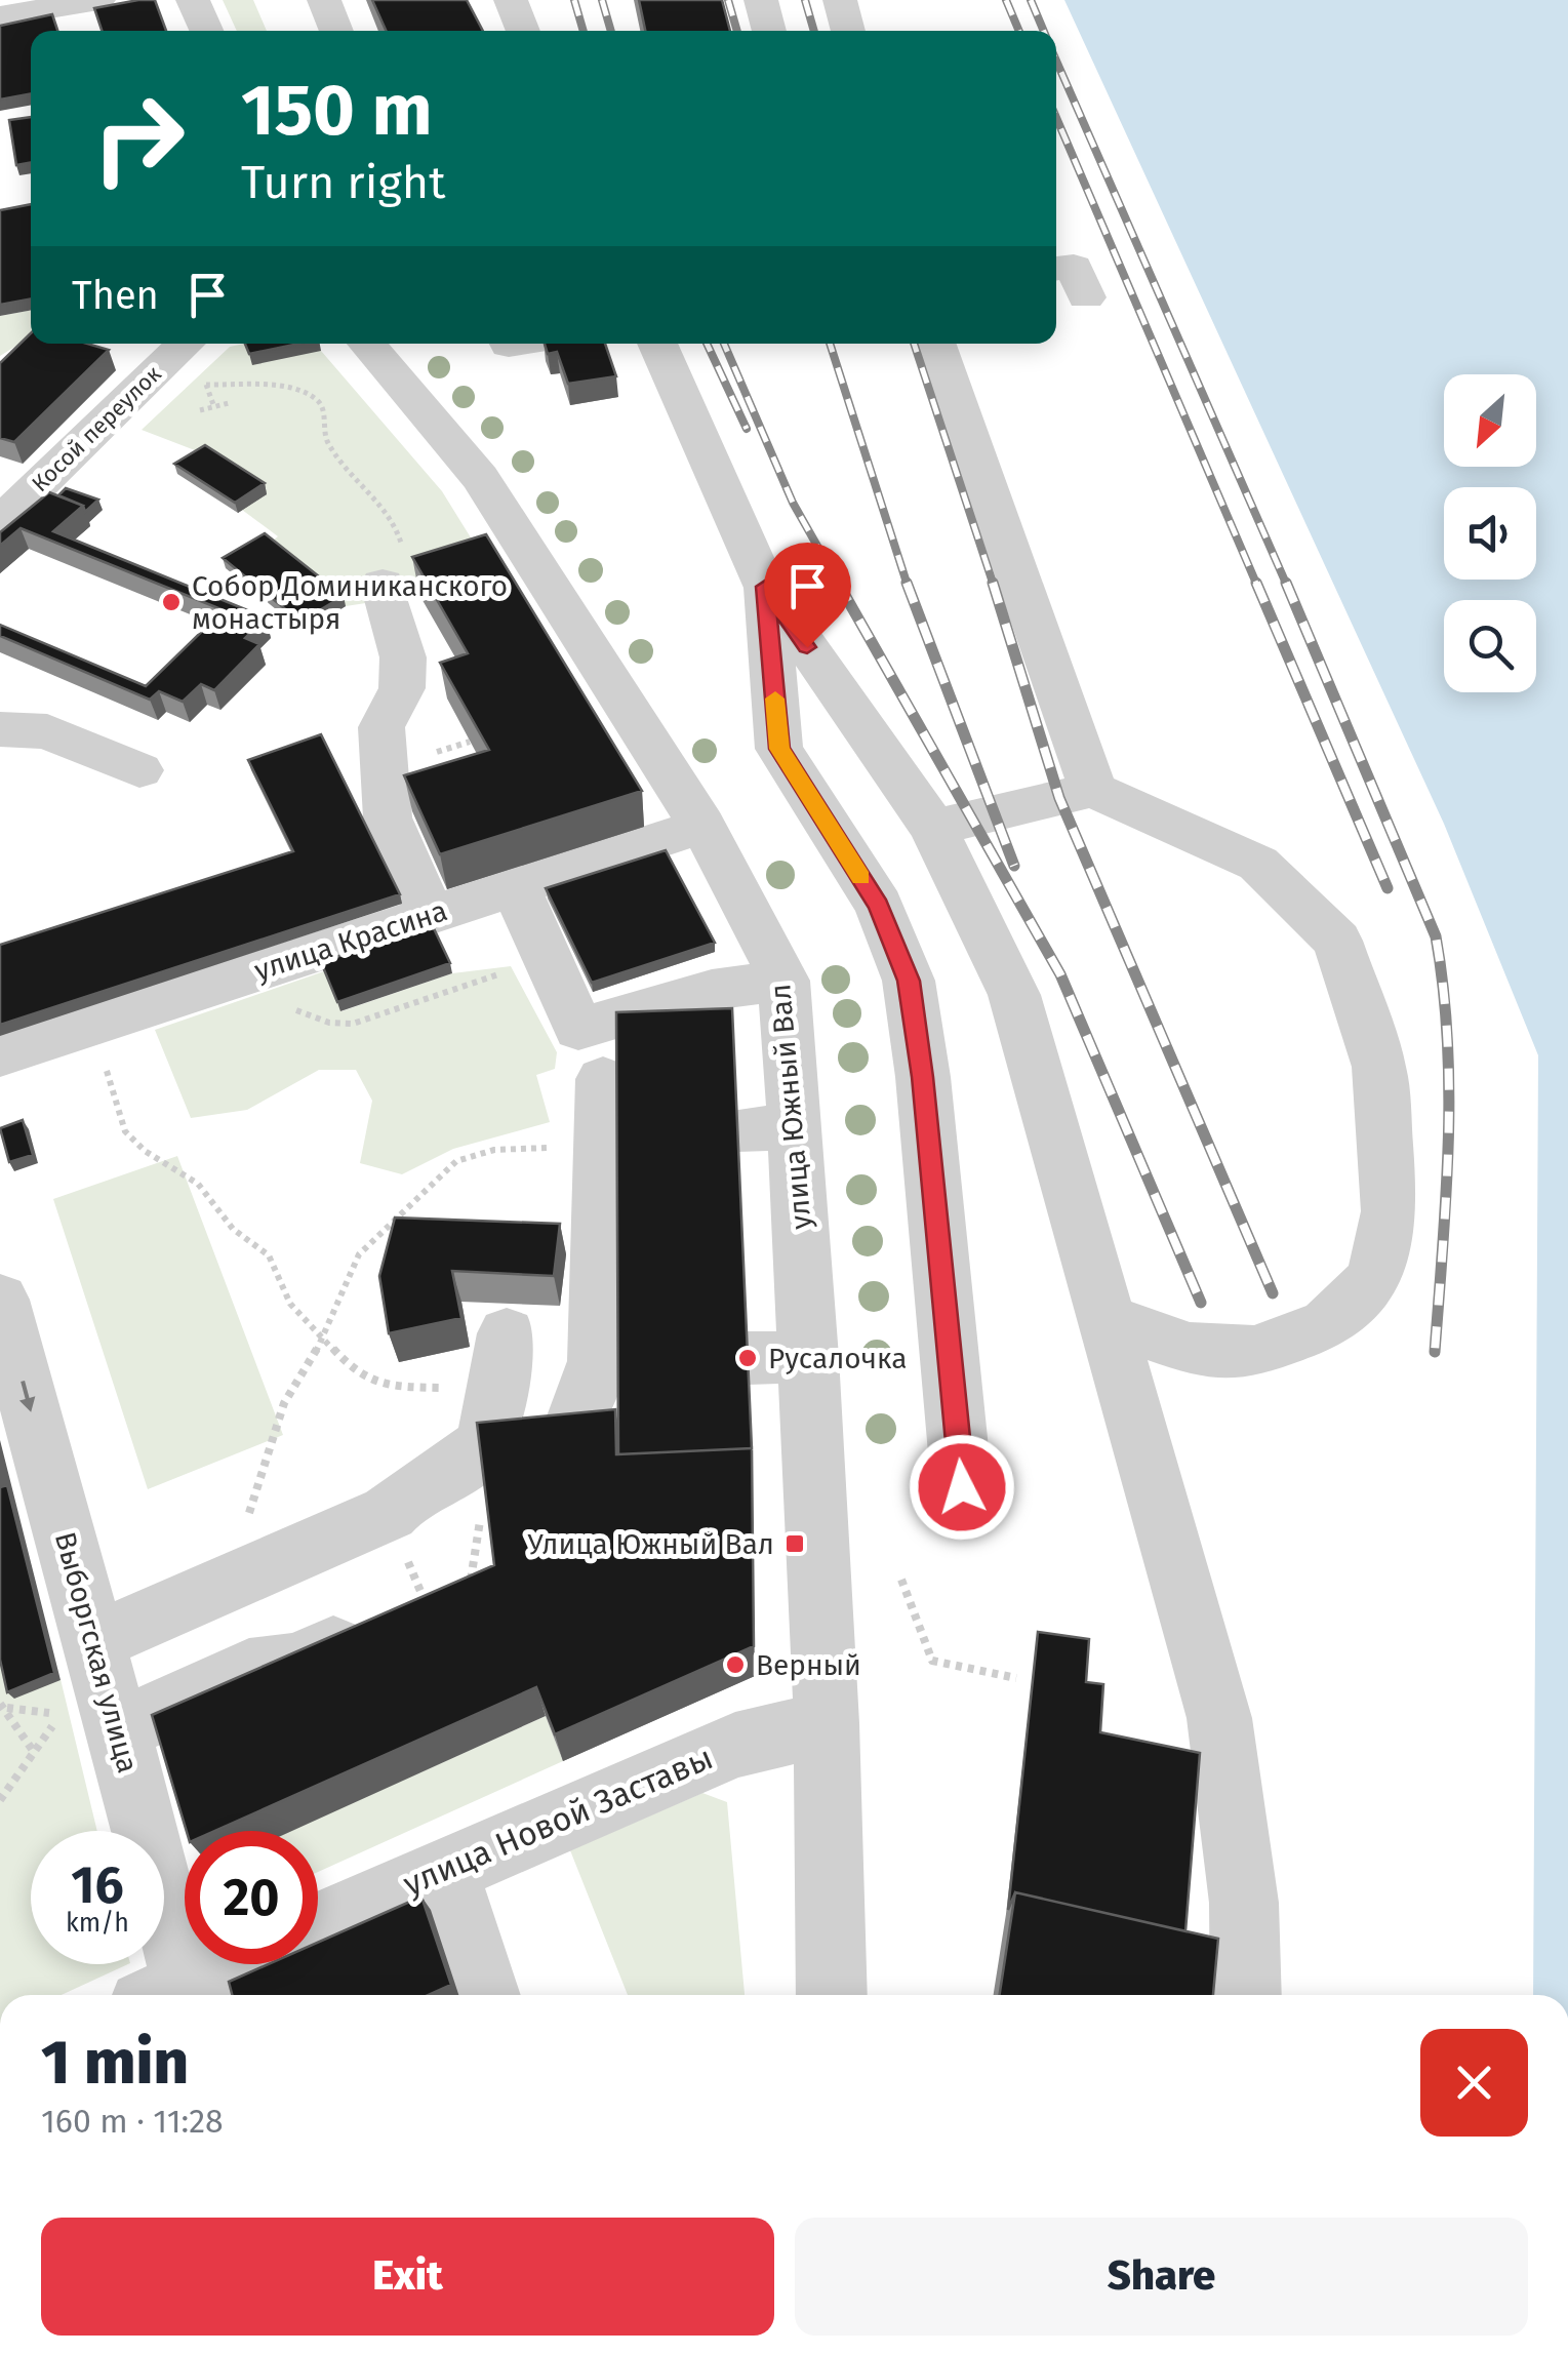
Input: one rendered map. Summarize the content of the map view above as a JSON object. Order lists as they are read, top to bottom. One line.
{"streets":{"street":["Косой переулок","улица Красина","улица Южный Вал","Выборгская улица","улица Новой Заставы"]},"crossings":[["улица Красина","улица Южный Вал"],["улица Южный Вал","улица Новой Заставы"]],"one_way":["Выборгская улица"],"places":{"other":["Собор Доминиканского монастыря","Русалочка","Верный"],"transit":["Улица Южный Вал"]},"north":"bottom left","page":{"turn":["150 m","Turn right"],"then":"Then","speed":"16 km/h","limit":"20","heading":["1 min","160 m · 11:28"],"buttons":["Exit","Share"]}}
